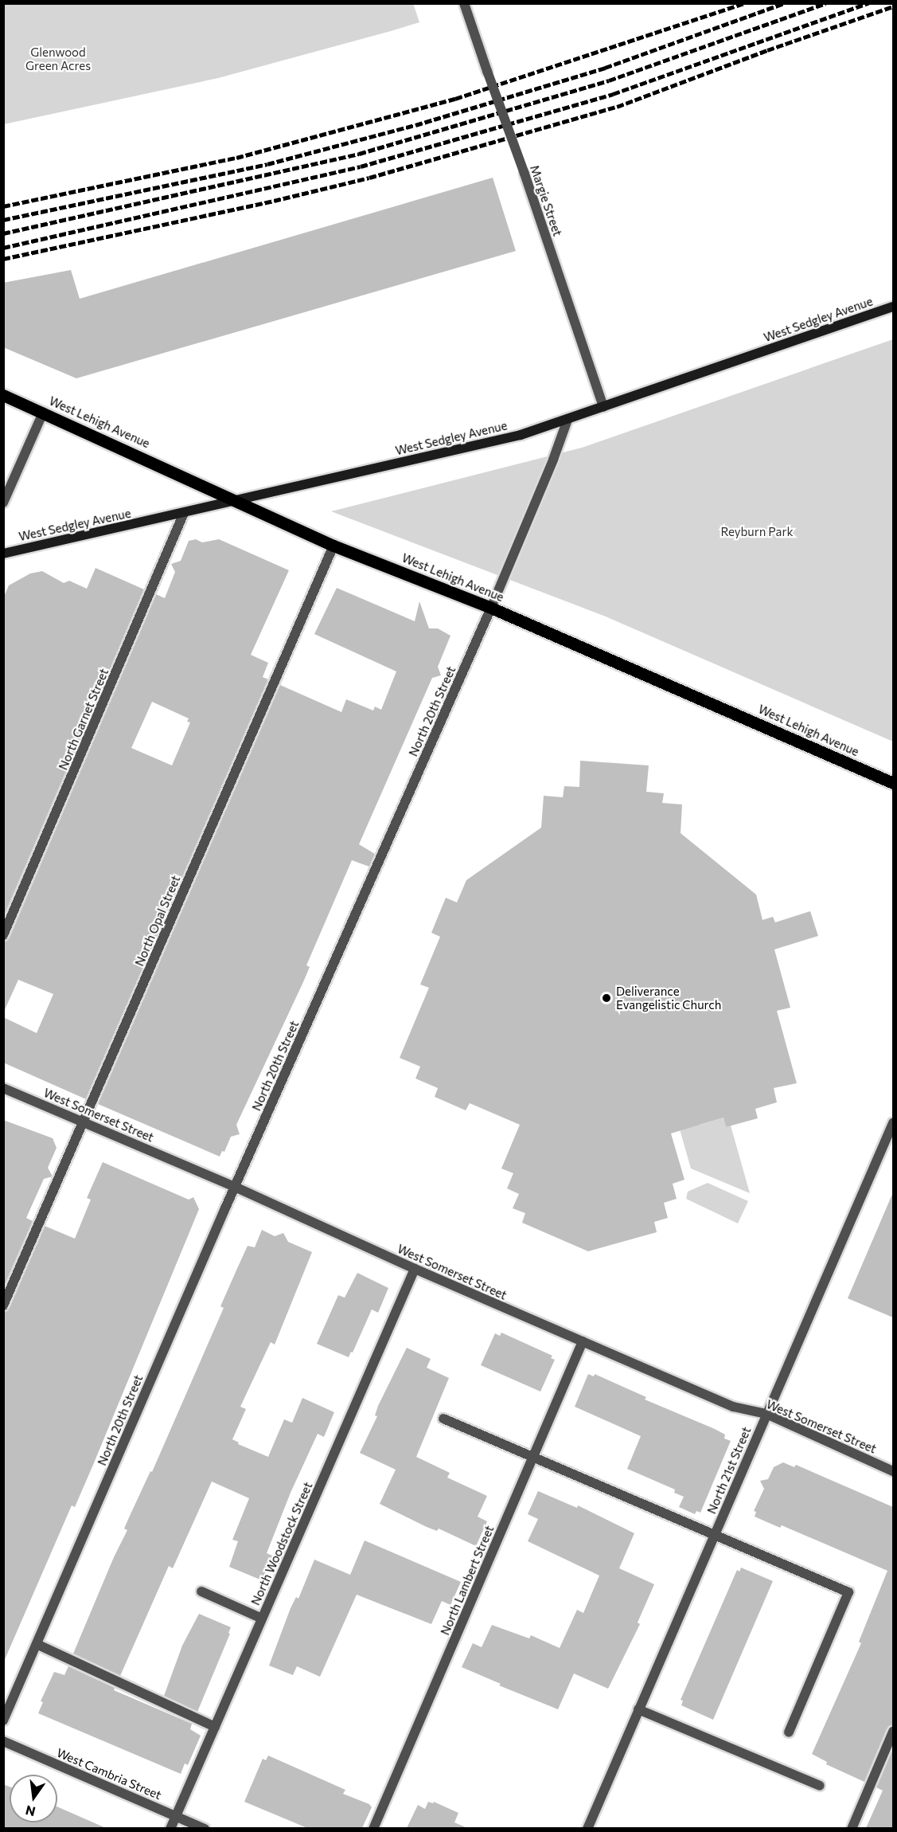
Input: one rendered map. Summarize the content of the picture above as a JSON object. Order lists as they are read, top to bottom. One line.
{"streets":{"main road":["West Lehigh Avenue"],"street":["Margie Street","West Sedgley Avenue","North 20th Street","North Garnet Street","North Opal Street","West Somerset Street","North 21st Street","North Woodstock Street","North Lambert Street","West Cambria Street"]},"crossings":[["Margie Street","West Sedgley Avenue"],["West Sedgley Avenue","West Lehigh Avenue"],["West Sedgley Avenue","North 20th Street"],["West Sedgley Avenue","North Garnet Street"],["West Lehigh Avenue","North 20th Street"],["West Lehigh Avenue","North Opal Street"],["North 20th Street","West Somerset Street"],["North Opal Street","West Somerset Street"],["West Somerset Street","North 21st Street"],["West Somerset Street","North Woodstock Street"],["West Somerset Street","North Lambert Street"],["North Woodstock Street","West Cambria Street"]],"parks":["Glenwood Green Acres","Reyburn Park"],"places":["Deliverance Evangelistic Church"],"north":"bottom"}
